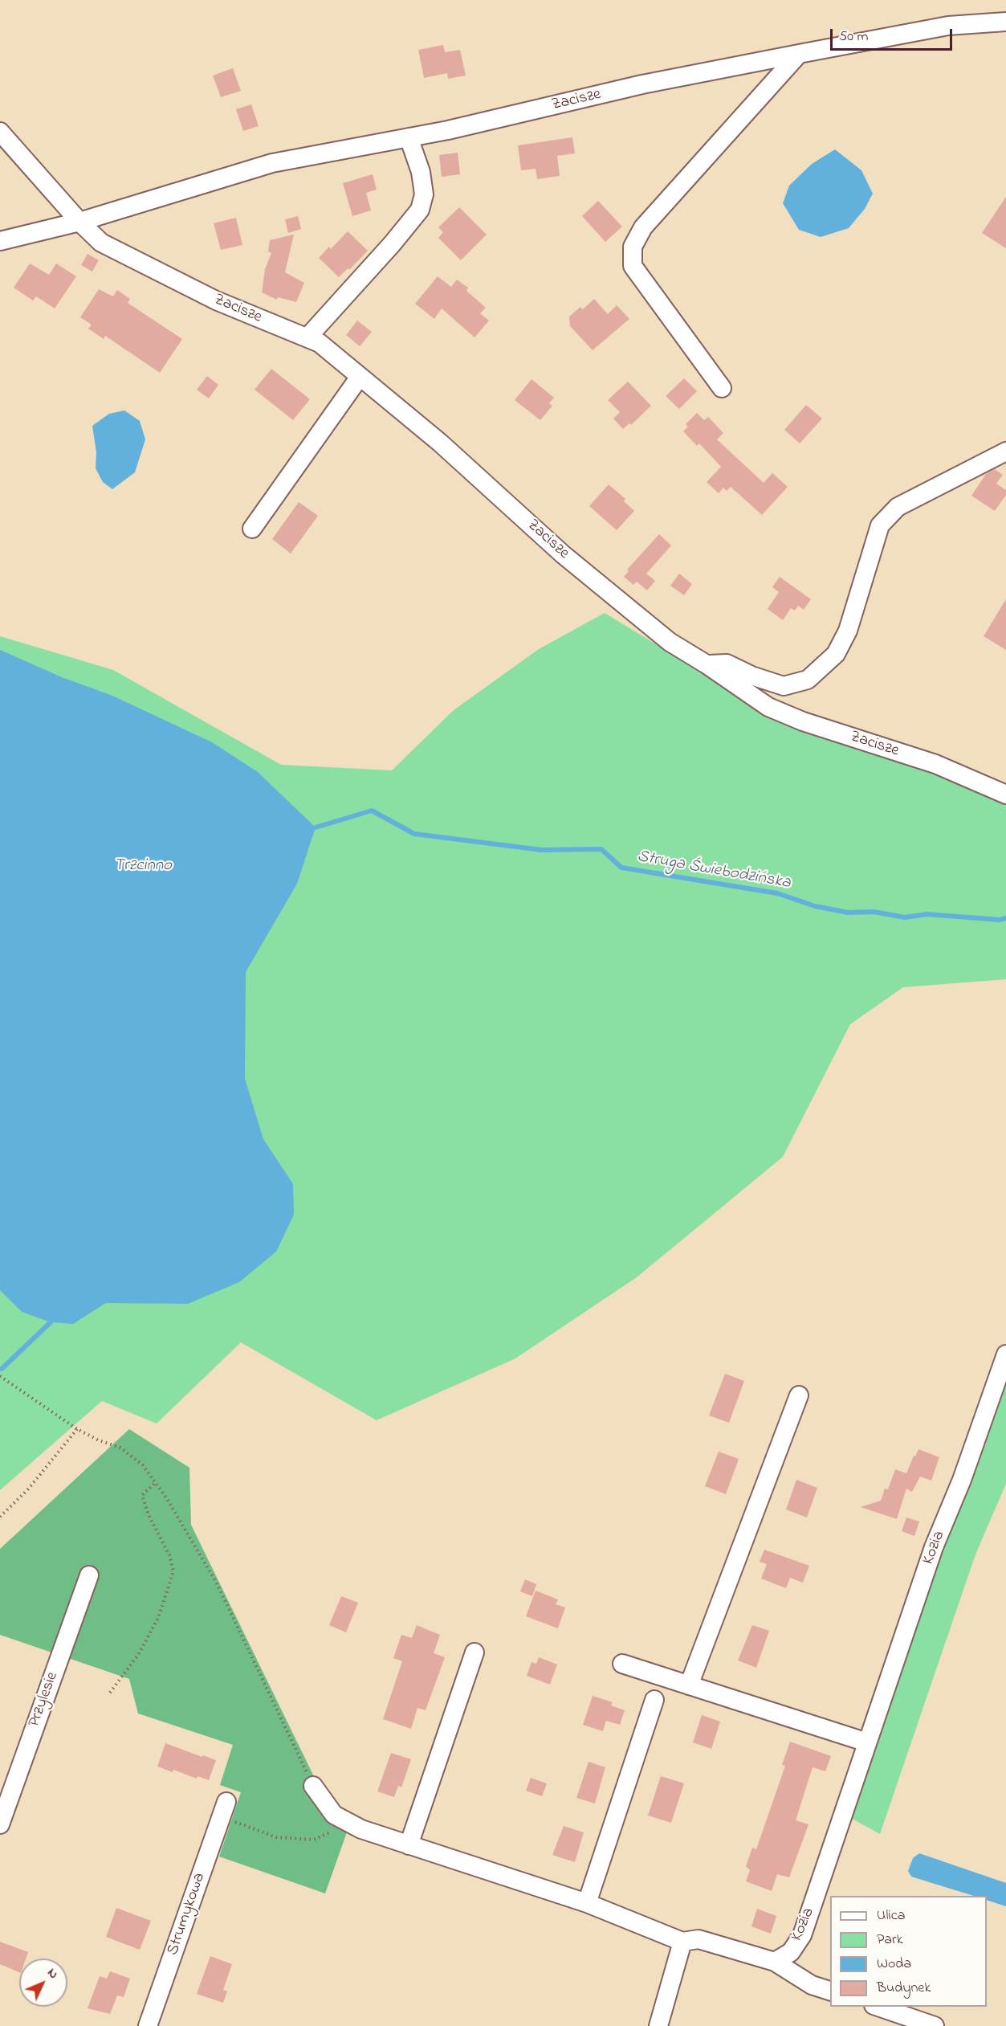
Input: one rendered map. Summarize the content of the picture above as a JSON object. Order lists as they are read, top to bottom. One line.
{"streets":{"street":["Zacisze","Kozia","Przylesie","Strumykowa"]},"water":["Trzcinno","Struga Świebodzińska"],"legend":["Ulica","Park","Woda","Budynek"],"scale_bar":"50 m","north":"top right"}
